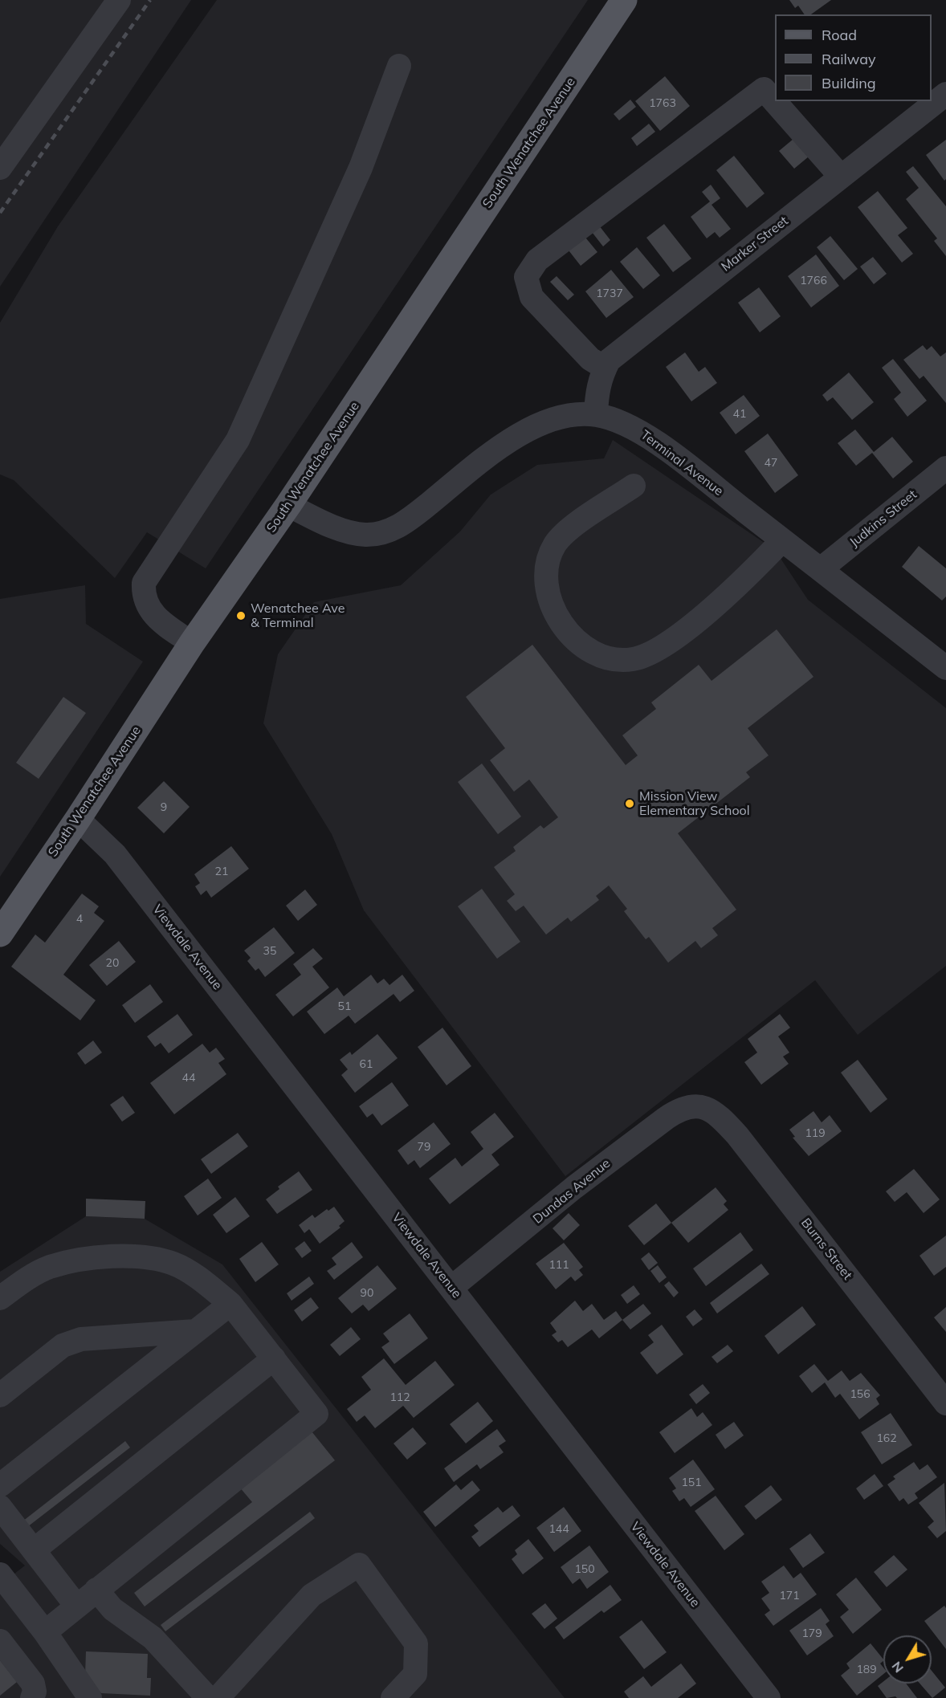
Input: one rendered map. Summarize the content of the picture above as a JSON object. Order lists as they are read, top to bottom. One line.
{"streets":{"main road":["South Wenatchee Avenue"],"street":["Marker Street","Terminal Avenue","Judkins Street","Viewdale Avenue","Dundas Avenue","Burns Street"]},"crossings":[["South Wenatchee Avenue","Terminal Avenue"],["South Wenatchee Avenue","Viewdale Avenue"],["Marker Street","Terminal Avenue"],["Terminal Avenue","Judkins Street"],["Viewdale Avenue","Dundas Avenue"],["Dundas Avenue","Burns Street"]],"places":["Wenatchee Ave & Terminal","Mission View Elementary School"],"house_numbers":["1763","1766","1737","41","47","9","21","4","35","20","51","61","44","119","79","111","90","156","112","162","151","144","150","171","179","189"],"legend":["Road","Railway","Building"],"north":"bottom left"}
